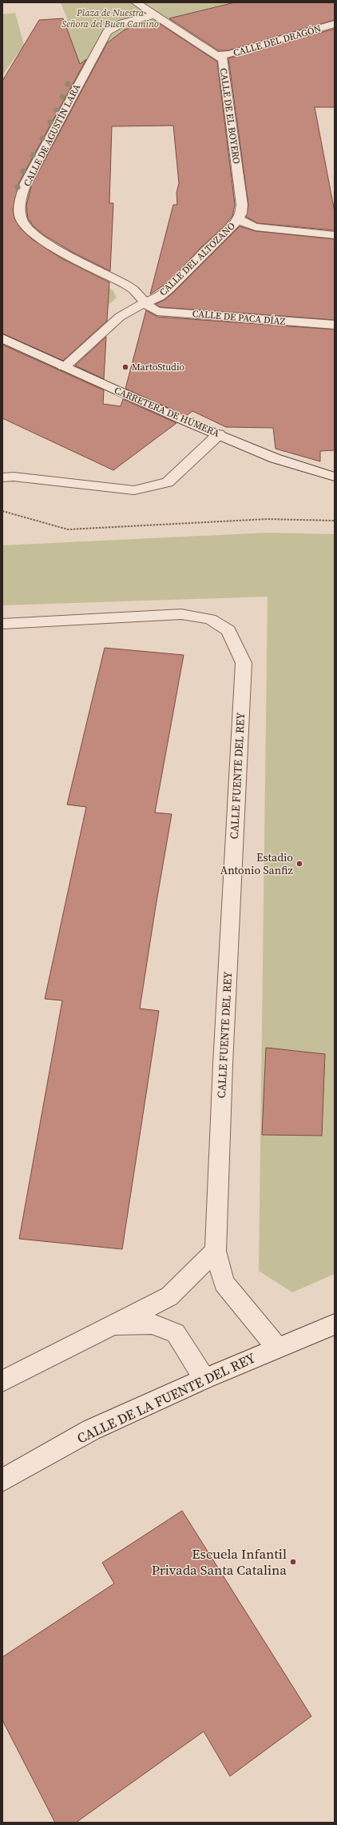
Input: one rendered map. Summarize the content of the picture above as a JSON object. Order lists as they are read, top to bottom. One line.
{"streets":{"street":["CALLE DEL DRAGÓN","CALLE DE EL BOYERO","CALLE DE AGUSTÍN LARA","CALLE DEL ALTOZANO","CALLE DE PACA DÍAZ","CARRETERA DE HÚMERA","CALLE FUENTE DEL REY","CALLE DE LA FUENTE DEL REY"]},"crossings":[["CALLE DEL DRAGÓN","CALLE DE EL BOYERO"],["CALLE DE EL BOYERO","CALLE DE AGUSTÍN LARA"],["CALLE DE EL BOYERO","CALLE DEL ALTOZANO"],["CALLE DE AGUSTÍN LARA","CALLE DEL ALTOZANO"],["CALLE DE AGUSTÍN LARA","CALLE DE PACA DÍAZ"],["CALLE DEL ALTOZANO","CALLE DE PACA DÍAZ"],["CALLE DEL ALTOZANO","CARRETERA DE HÚMERA"],["CALLE FUENTE DEL REY","CALLE DE LA FUENTE DEL REY"]],"parks":["Plaza de Nuestra Señora del Buen Camino"],"places":["MartoStudio","Estadio Antonio Sanfiz","Escuela Infantil Privada Santa Catalina"]}
